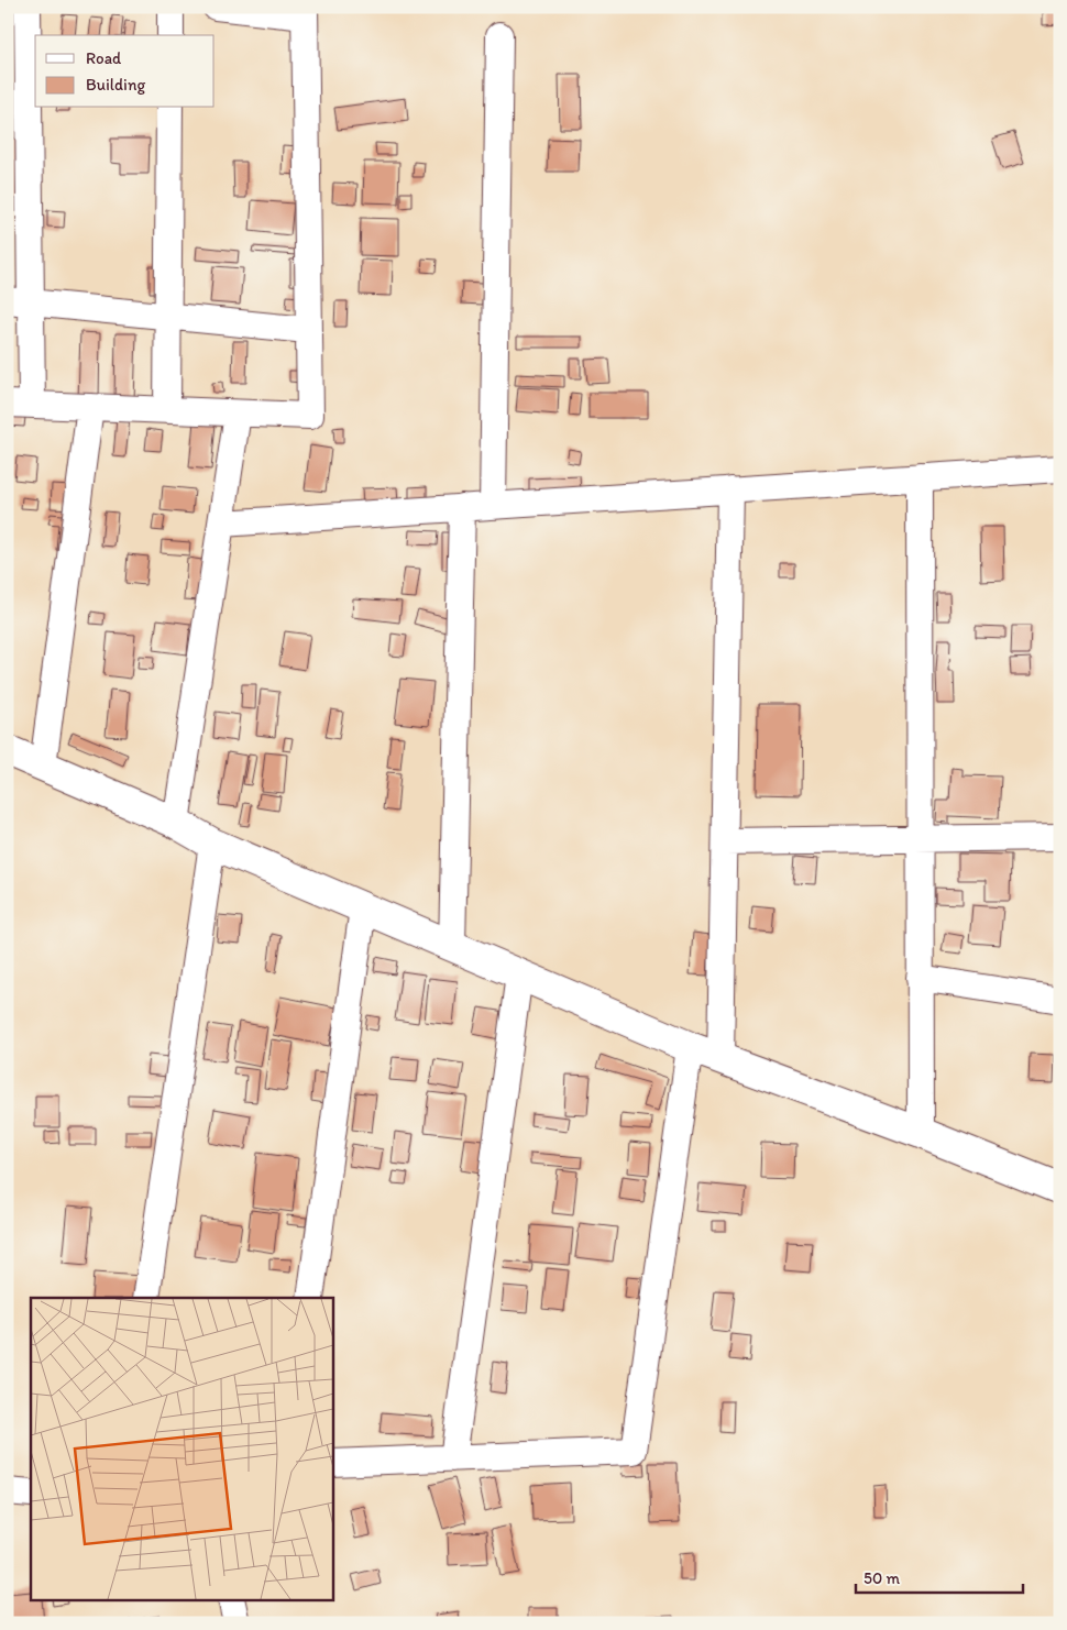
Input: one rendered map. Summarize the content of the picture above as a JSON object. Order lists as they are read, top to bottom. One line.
{"legend":["Road","Building"],"scale_bar":"50 m"}
